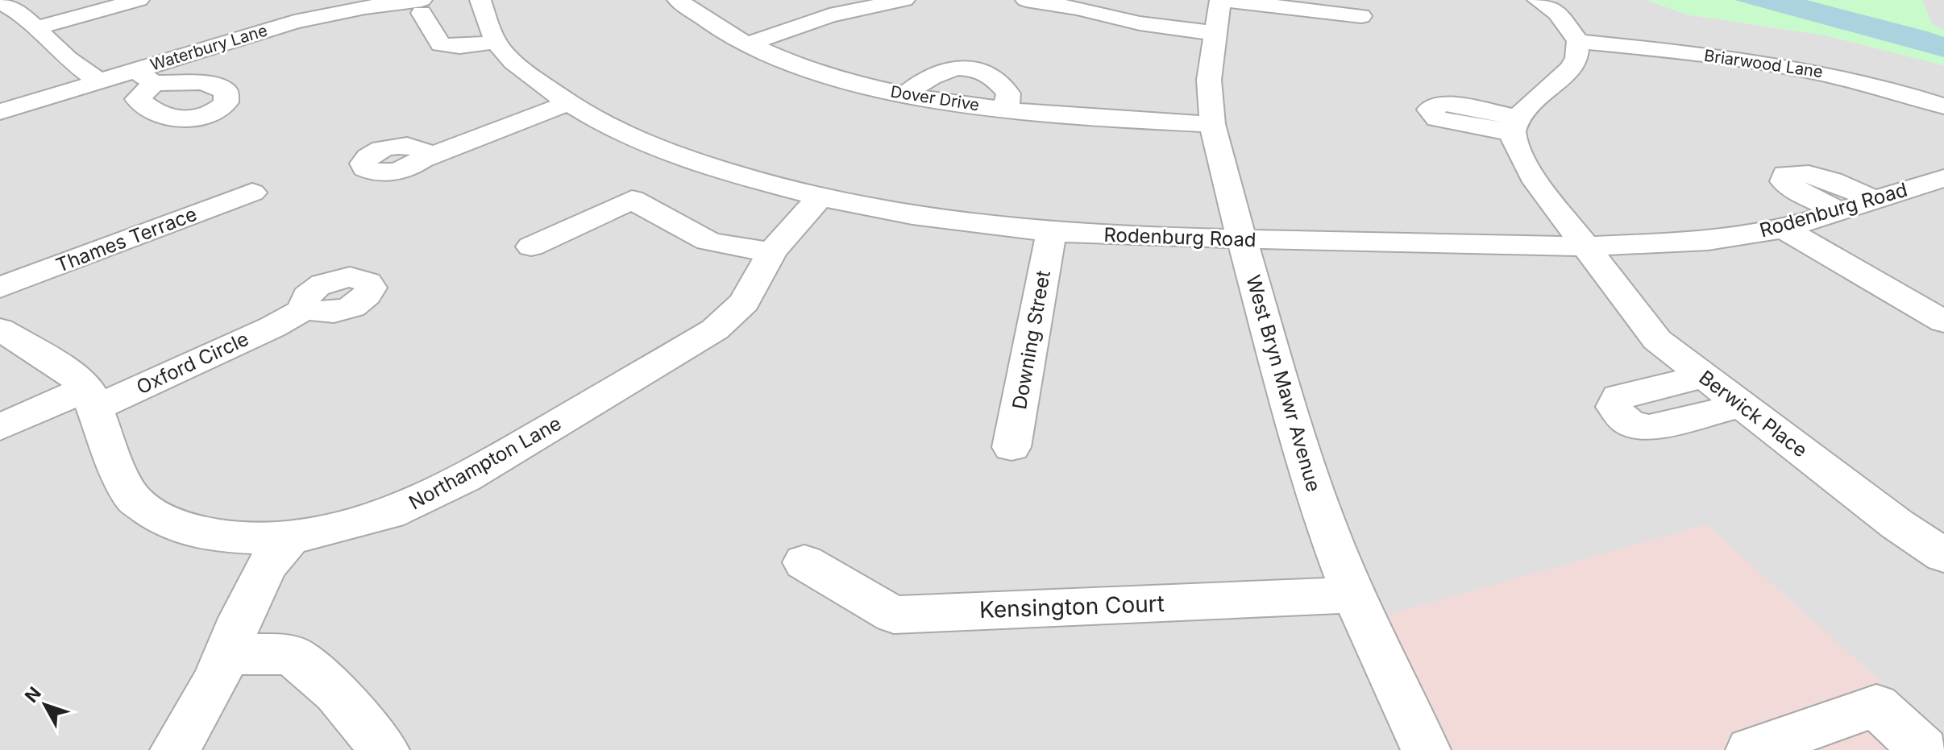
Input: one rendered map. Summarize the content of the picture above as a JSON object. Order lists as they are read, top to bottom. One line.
{"streets":{"street":["Waterbury Lane","Briarwood Lane","Dover Drive","Rodenburg Road","Thames Terrace","Downing Street","Oxford Circle","West Bryn Mawr Avenue","Berwick Place","Northampton Lane","Kensington Court"]},"crossings":[["Briarwood Lane","Berwick Place"],["Dover Drive","West Bryn Mawr Avenue"],["Rodenburg Road","Downing Street"],["Rodenburg Road","West Bryn Mawr Avenue"],["Rodenburg Road","Berwick Place"],["Rodenburg Road","Northampton Lane"],["Oxford Circle","Northampton Lane"],["West Bryn Mawr Avenue","Kensington Court"]],"north":"top left"}
